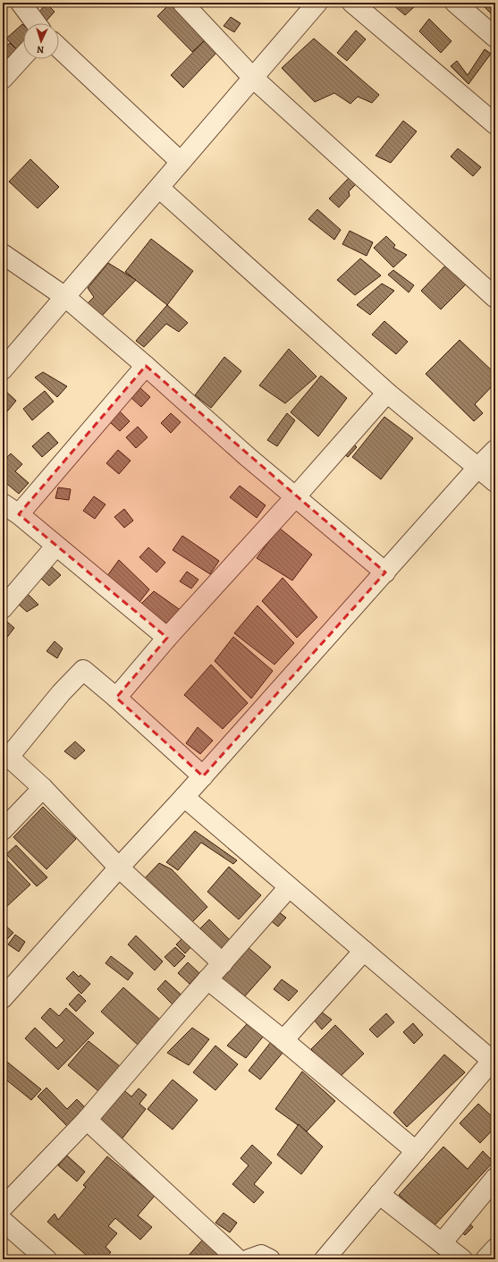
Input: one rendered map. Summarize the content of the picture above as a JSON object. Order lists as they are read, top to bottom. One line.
{"north":"bottom"}
